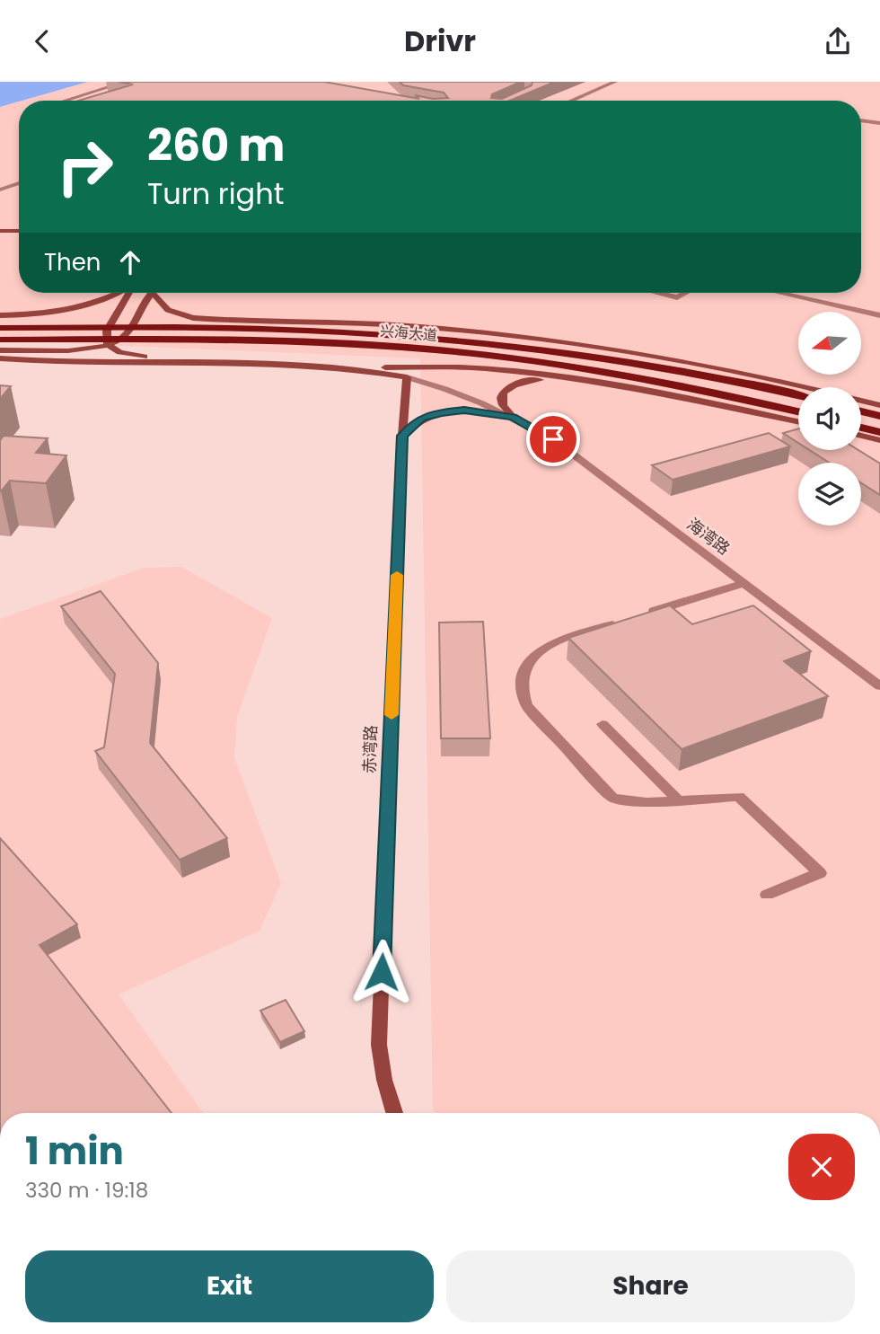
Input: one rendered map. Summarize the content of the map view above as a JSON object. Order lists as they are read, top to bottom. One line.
{"streets":{"main road":["兴海大道"],"street":["海湾路","赤湾路"]},"crossings":[["兴海大道","海湾路"],["兴海大道","赤湾路"],["海湾路","赤湾路"]],"north":"left","page":{"header":"Drivr","turn":["260 m","Turn right"],"then":"Then","heading":["1 min","330 m · 19:18"],"buttons":["Exit","Share"]}}
